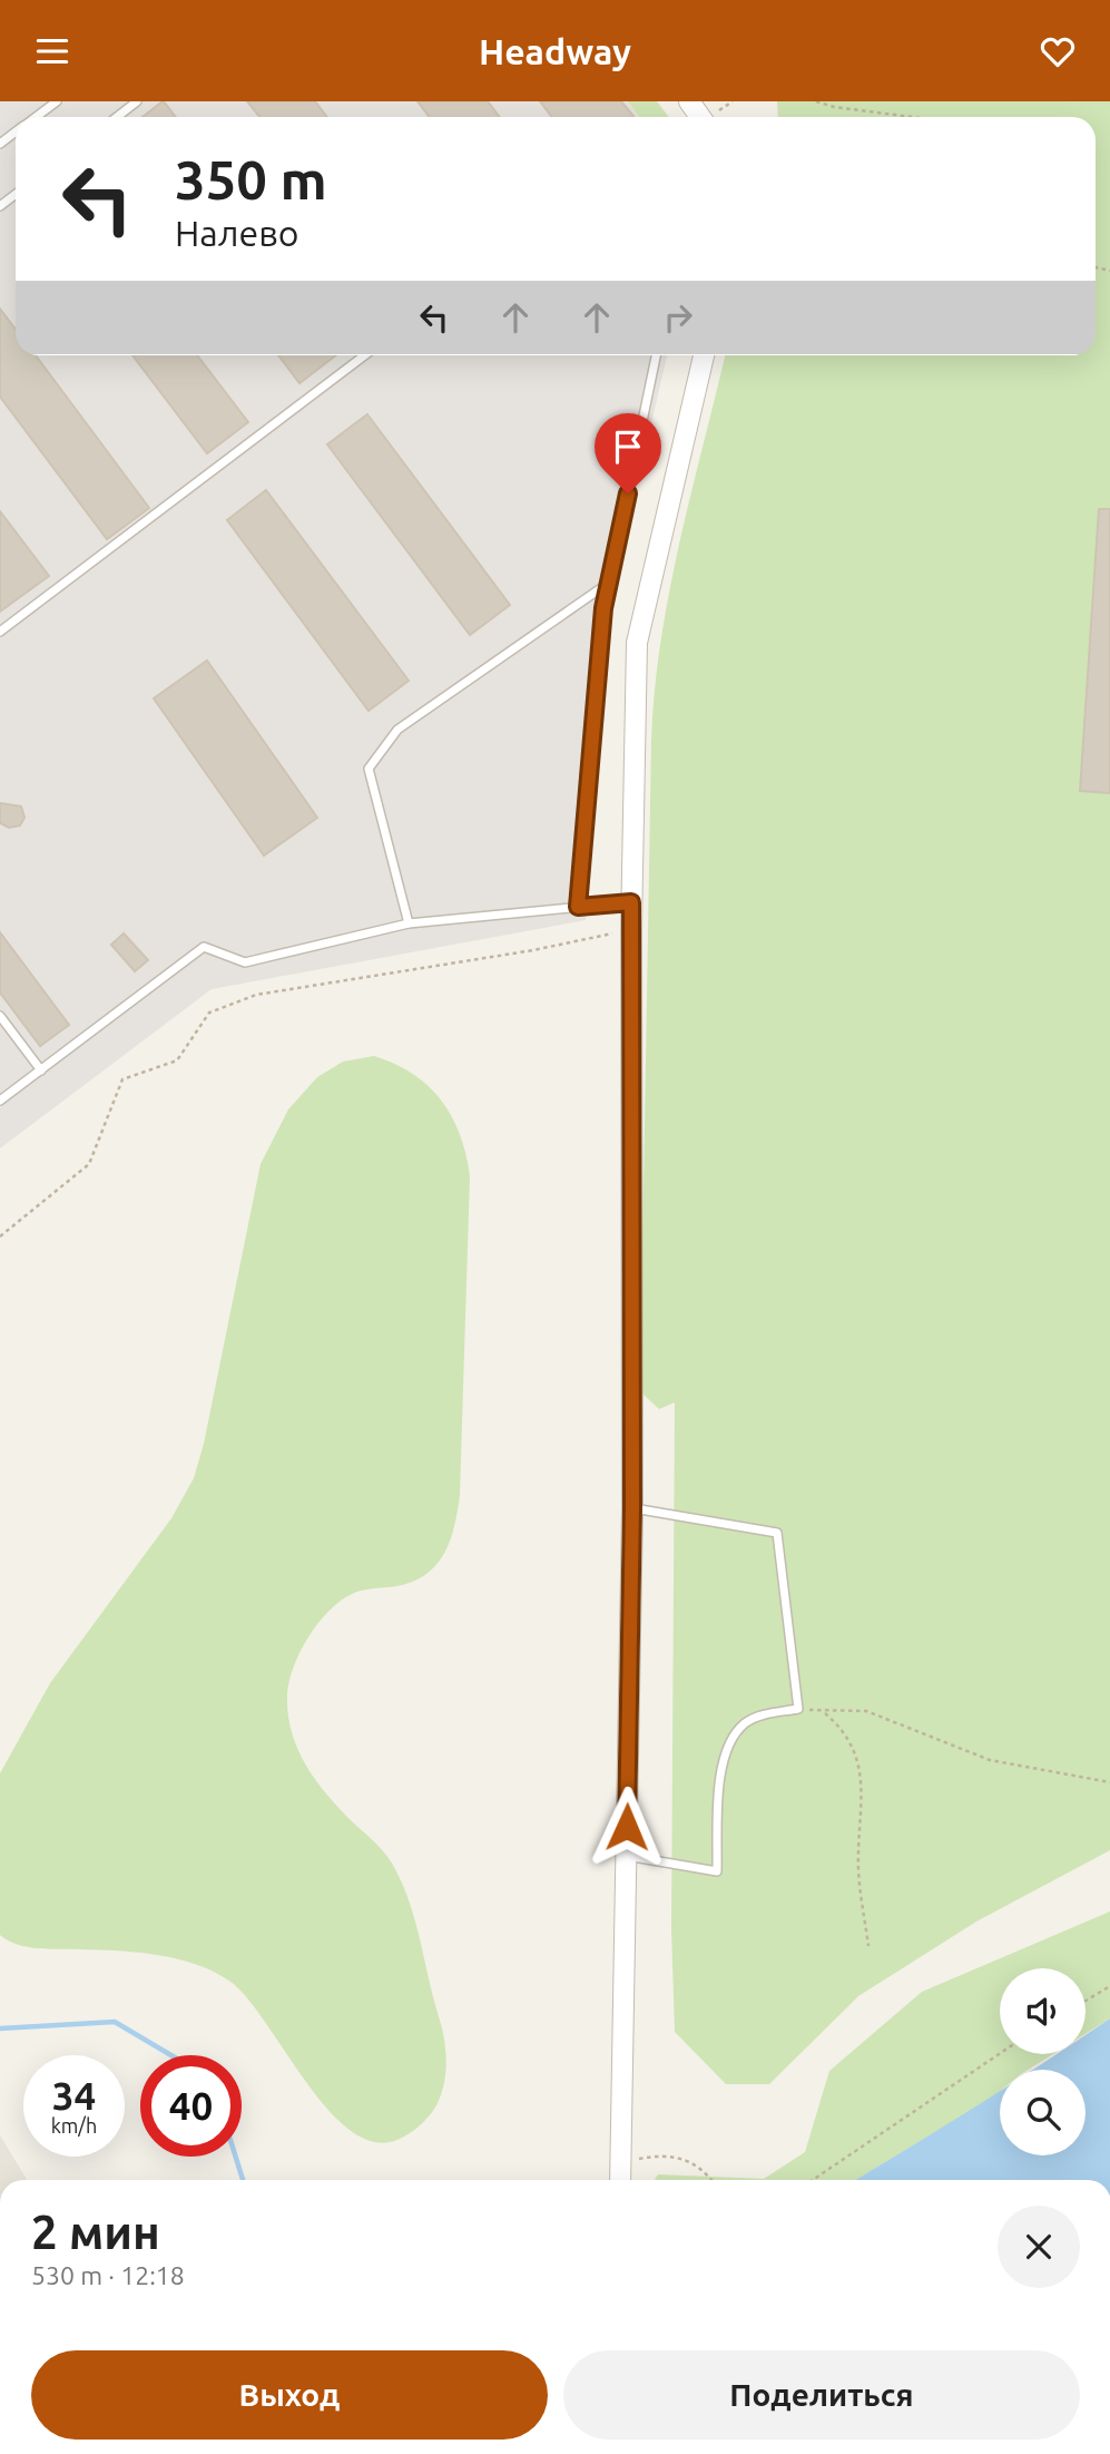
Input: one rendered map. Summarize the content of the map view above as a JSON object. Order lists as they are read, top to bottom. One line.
{"page":{"header":"Headway","turn":["350 m","Налево"],"speed":"34 km/h","limit":"40","heading":["2 мин","530 m · 12:18"],"buttons":["Выход","Поделиться"]}}
